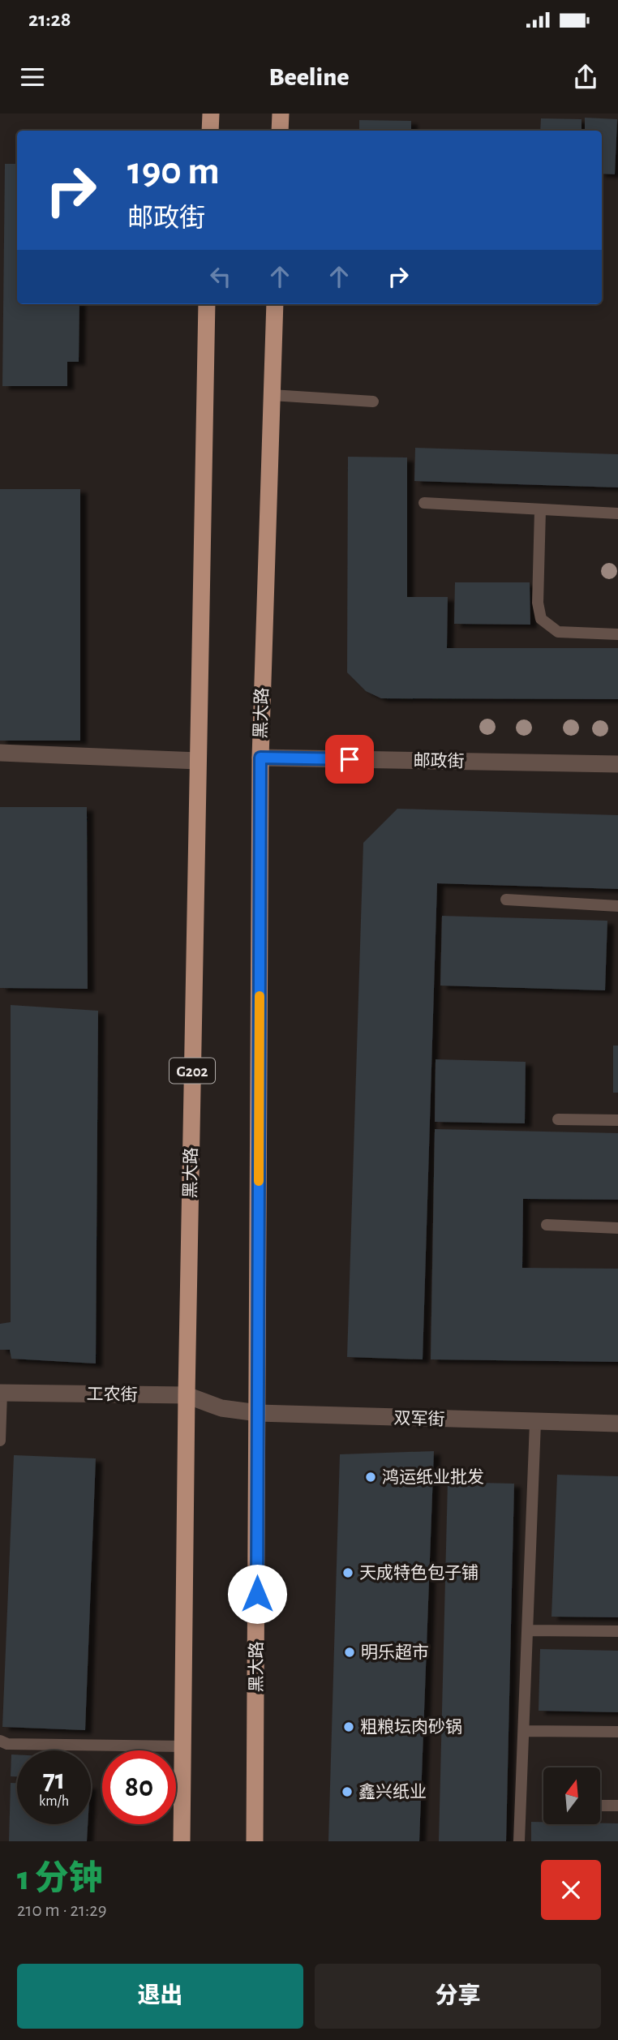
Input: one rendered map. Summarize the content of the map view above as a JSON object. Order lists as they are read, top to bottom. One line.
{"streets":{"highway":["黑大路","G202"],"street":["邮政街","工农街","双军街"]},"crossings":[["黑大路","邮政街"],["黑大路","工农街"],["黑大路","双军街"],["工农街","双军街"]],"places":["鸿运纸业批发","天成特色包子铺","明乐超市","粗粮坛肉砂锅","鑫兴纸业"],"north":"top","page":{"status":"21:28","header":"Beeline","turn":["190 m","邮政街"],"speed":"71 km/h","limit":"80","heading":["1 分钟","210 m · 21:29"],"buttons":["退出","分享"]}}
